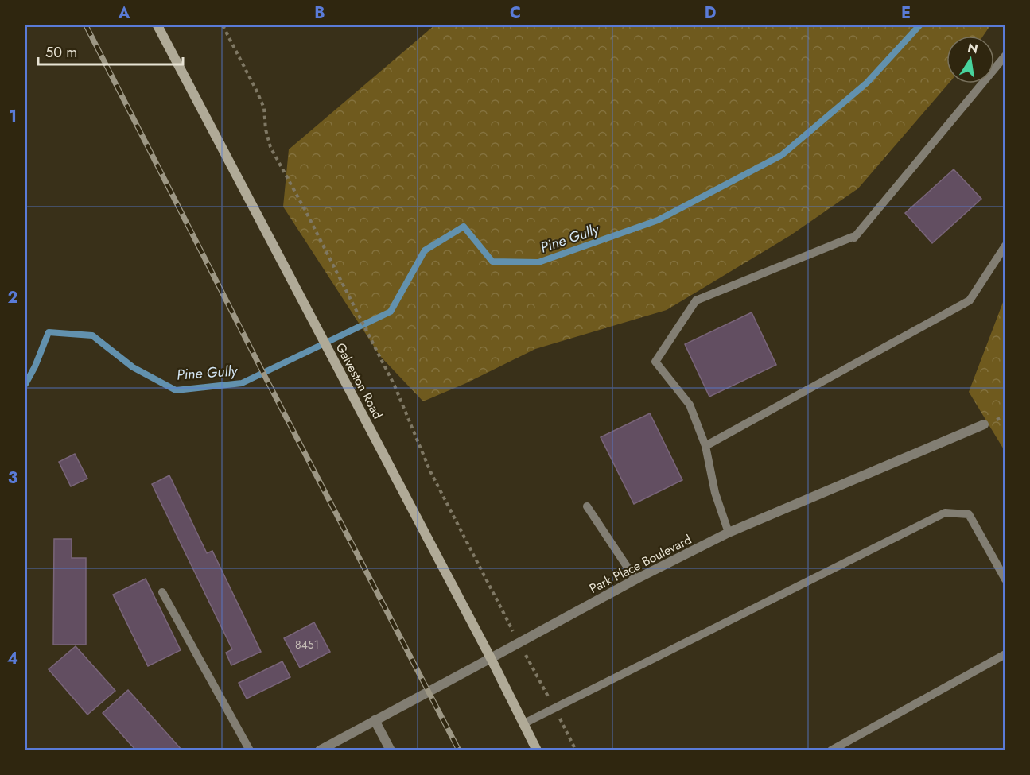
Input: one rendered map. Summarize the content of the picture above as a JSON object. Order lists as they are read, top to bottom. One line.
{"streets":{"main road":["Galveston Road"],"street":["Park Place Boulevard"]},"crossings":[["Galveston Road","Park Place Boulevard"]],"water":["Pine Gully"],"house_numbers":["8451"],"scale_bar":"50 m","north":"top","grid":{"columns":["A","B","C","D","E"],"rows":["1","2","3","4"]}}
